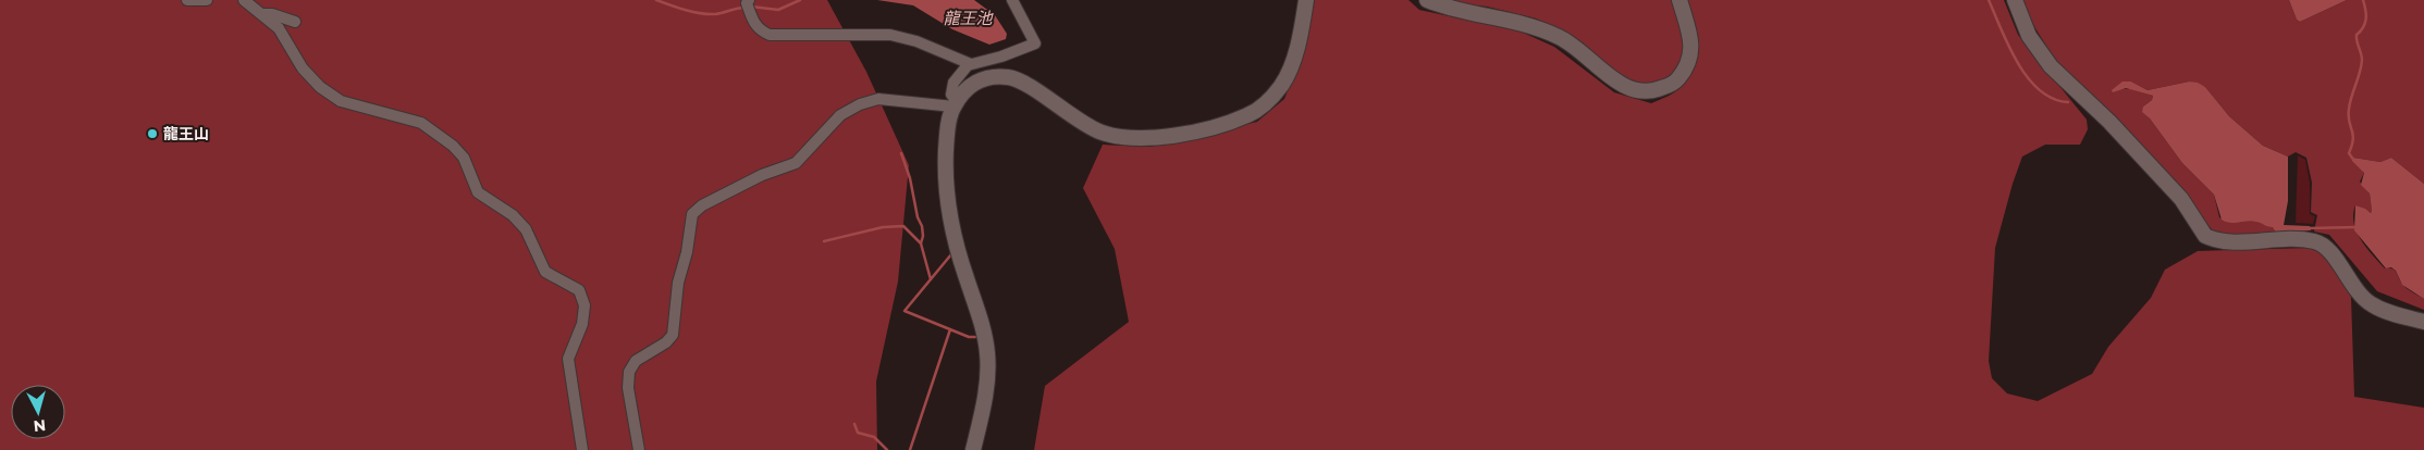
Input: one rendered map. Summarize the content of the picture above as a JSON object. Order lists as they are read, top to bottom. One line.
{"water":["龍王池"],"places":["龍王山"],"north":"bottom"}
